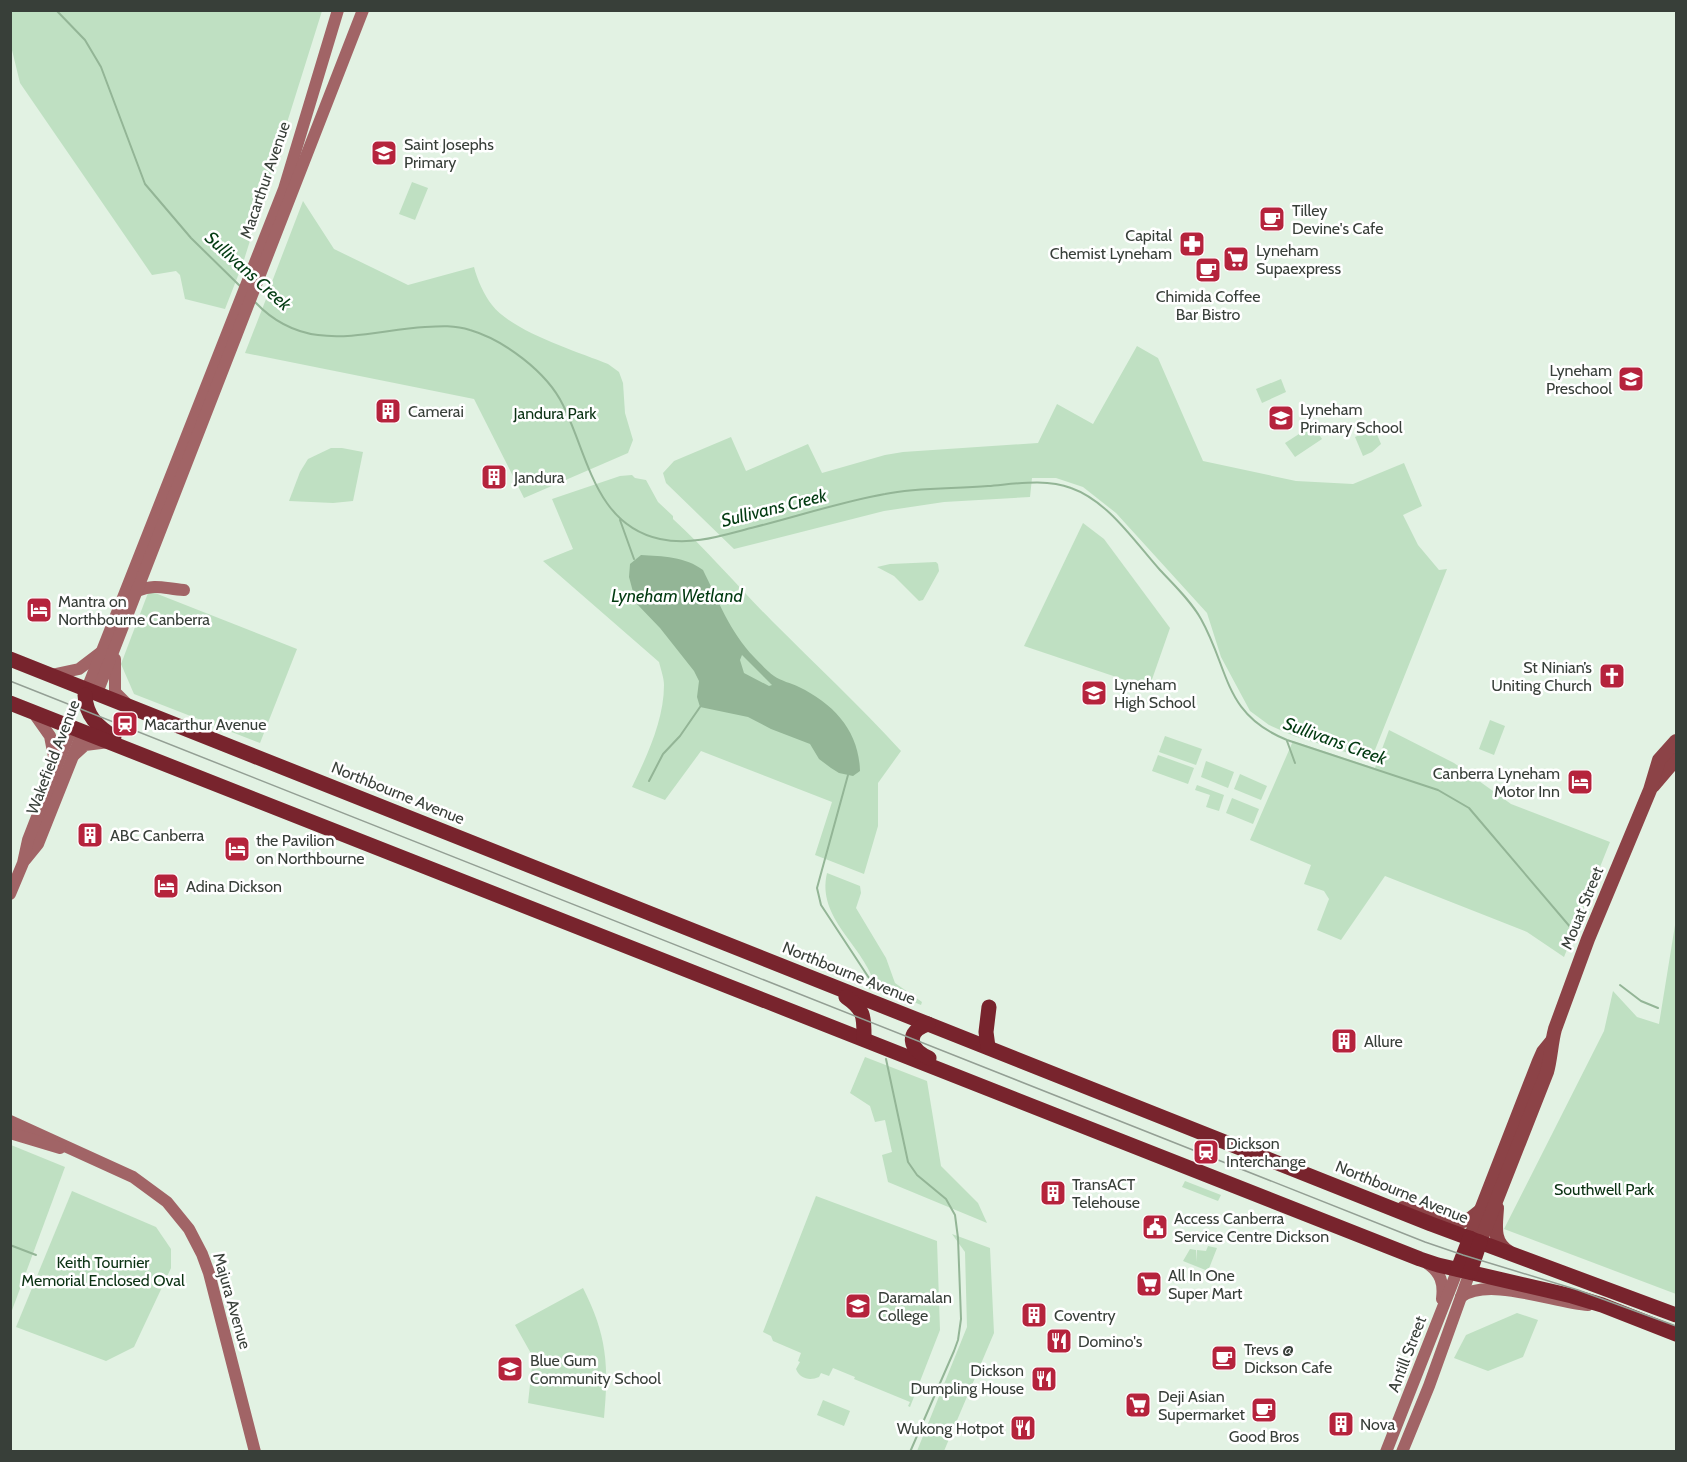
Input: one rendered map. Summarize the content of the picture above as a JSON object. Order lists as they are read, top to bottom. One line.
{"streets":{"highway":["Macarthur Avenue","Wakefield Avenue","Northbourne Avenue","Mouat Street"],"main road":["Majura Avenue","Antill Street"]},"crossings":[["Macarthur Avenue","Wakefield Avenue"],["Macarthur Avenue","Northbourne Avenue"],["Northbourne Avenue","Mouat Street"],["Mouat Street","Antill Street"]],"water":["Sullivans Creek","Lyneham Wetland"],"parks":["Jandura Park","Southwell Park","Keith Tournier Memorial Enclosed Oval"],"places":{"school or university":["Saint Josephs Primary","Lyneham Preschool","Lyneham Primary School","Lyneham High School","Daramalan College","Blue Gum Community School"],"cafe":["Tilley Devine's Cafe","Chimida Coffee Bar Bistro","Trevs @ Dickson Cafe","Good Bros"],"pharmacy":["Capital Chemist Lyneham"],"supermarket":["Lyneham Supaexpress","All In One Super Mart","Deji Asian Supermarket"],"building":["Camerai","Jandura","ABC Canberra","Allure","TransACT Telehouse","Coventry","Nova"],"hotel":["Mantra on Northbourne Canberra","Canberra Lyneham Motor Inn","the Pavilion on Northbourne","Adina Dickson"],"church":["St Ninian’s Uniting Church"],"station":["Macarthur Avenue","Dickson Interchange"],"public building":["Access Canberra Service Centre Dickson"],"restaurant":["Domino's","Dickson Dumpling House","Wukong Hotpot"]}}
